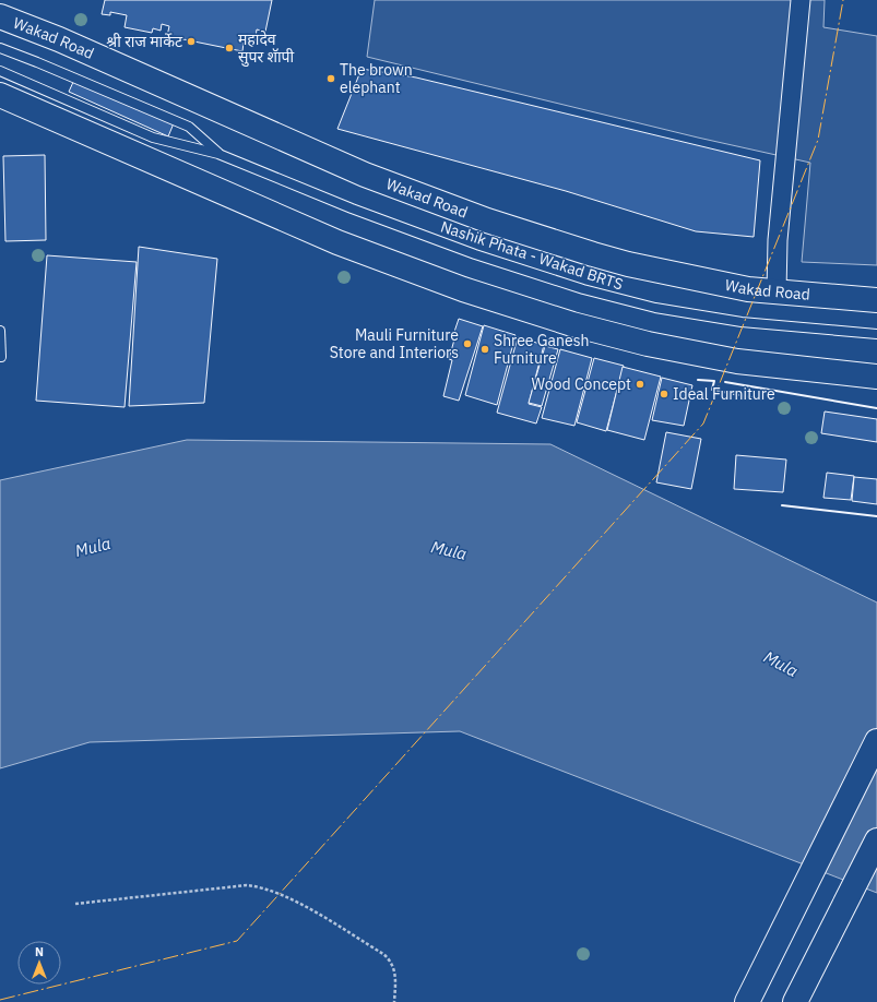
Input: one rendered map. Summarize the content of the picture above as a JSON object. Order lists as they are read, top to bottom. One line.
{"streets":{"main road":["Wakad Road"],"lane":["Nashik Phata - Wakad BRTS"]},"water":["Mula"],"places":["श्री राज मार्केट","महादेव सुपर शॅापी","The brown elephant","Mauli Furniture Store and Interiors","Shree Ganesh Furniture","Wood Concept","Ideal Furniture"],"north":"top"}
